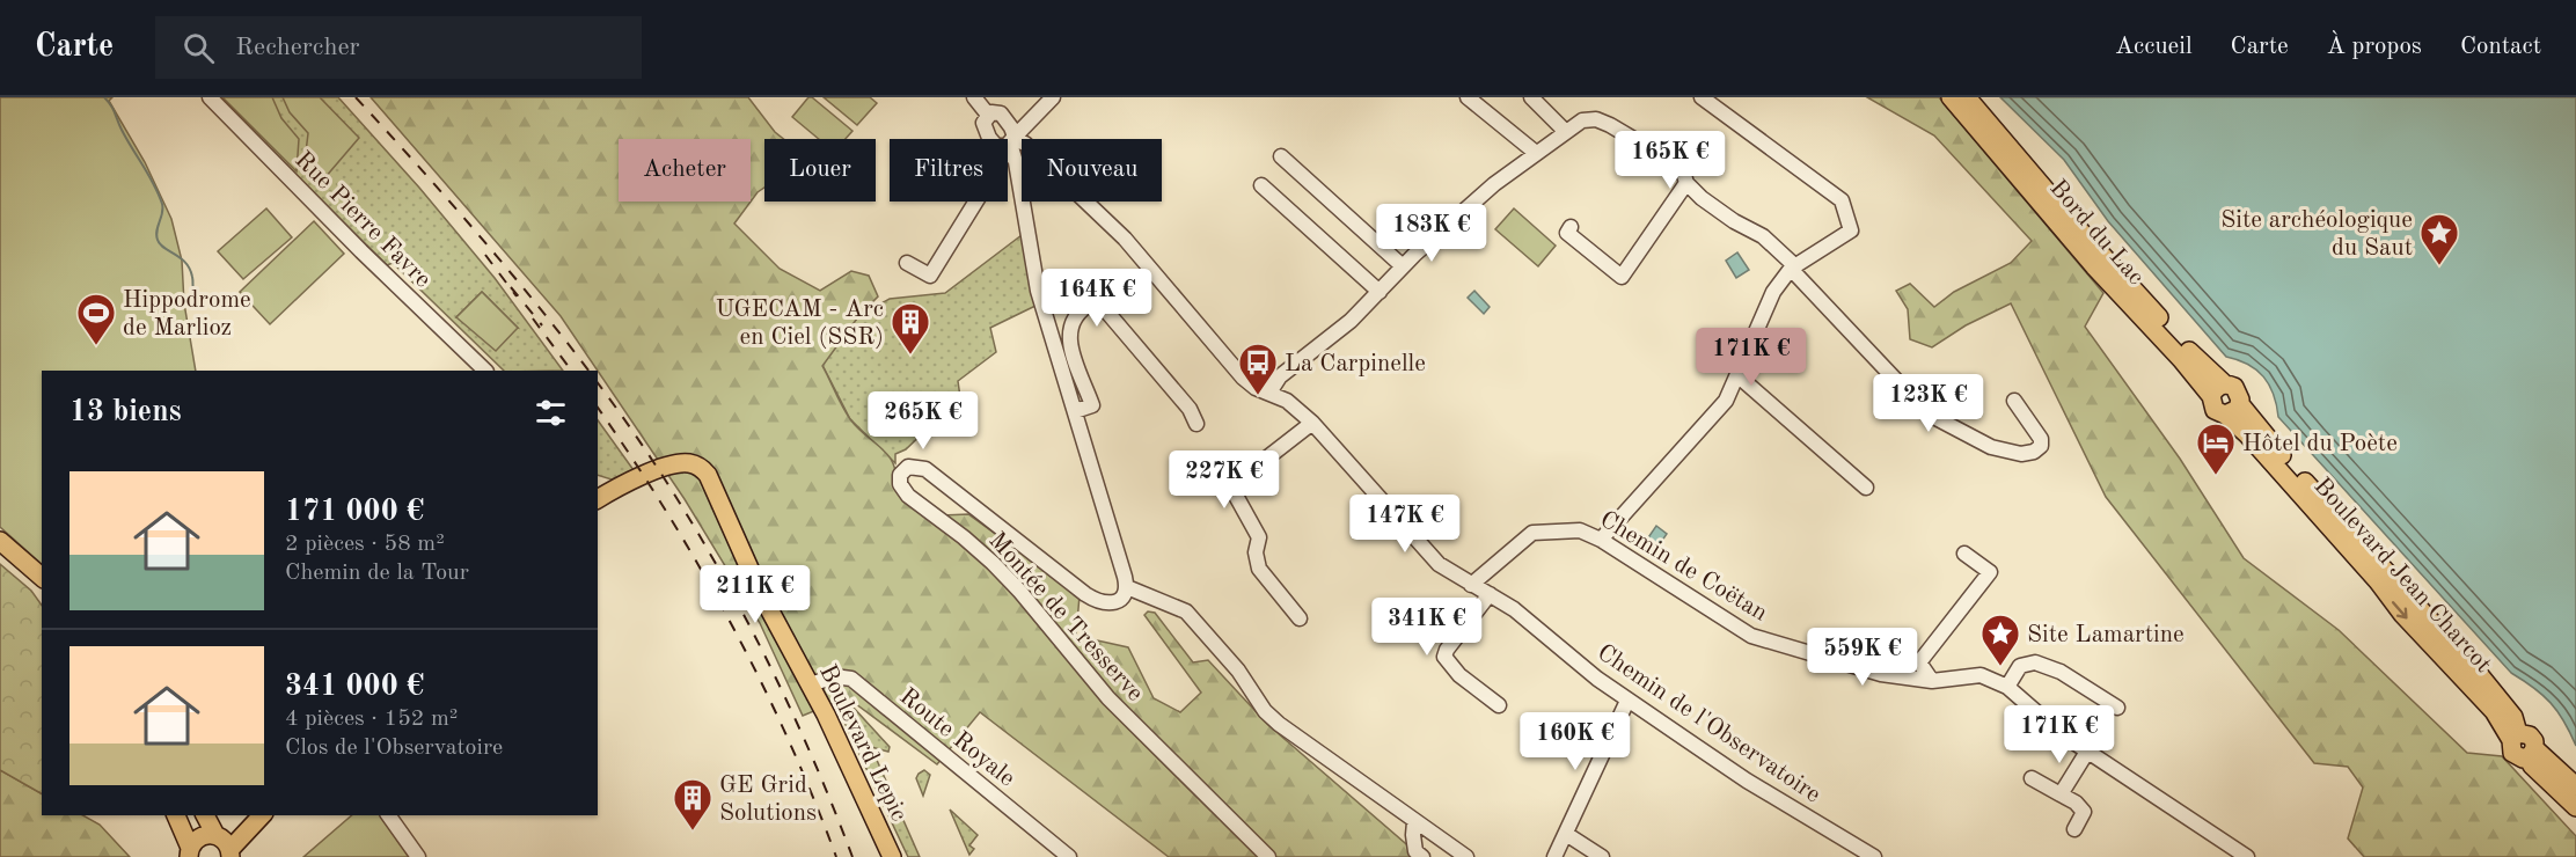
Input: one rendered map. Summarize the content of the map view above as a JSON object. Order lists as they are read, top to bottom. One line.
{"streets":{"main road":["Bord du Lac","Boulevard Jean Charcot","Boulevard Lepic"],"street":["Rue Pierre Favre","Chemin de Coëtan","Montée de Tresserve","Chemin de l'Observatoire","Route Royale"]},"crossings":[["Bord du Lac","Boulevard Jean Charcot"],["Chemin de Coëtan","Chemin de l'Observatoire"],["Route Royale","Boulevard Lepic"]],"places":{"place":["Site archéologique du Saut","Site Lamartine"],"sports":["Hippodrome de Marlioz"],"building":["UGECAM - Arc en Ciel (SSR)","GE Grid Solutions"],"bus stop":["La Carpinelle"],"hotel":["Hôtel du Poète"]},"page":{"header":"Carte","search":"Rechercher","nav":["Accueil","Carte","À propos","Contact"],"price":["165K €","183K €","164K €","171K €","123K €","265K €","227K €","147K €","211K €","341K €","559K €","171K €","160K €"],"chip":["Acheter","Louer","Filtres","Nouveau"],"heading":"13 biens","list":[{"name":"171 000 €","note":"2 pièces · 58 m² · Chemin de la Tour"},{"name":"341 000 €","note":"4 pièces · 152 m² · Clos de l'Observatoire"}]}}
